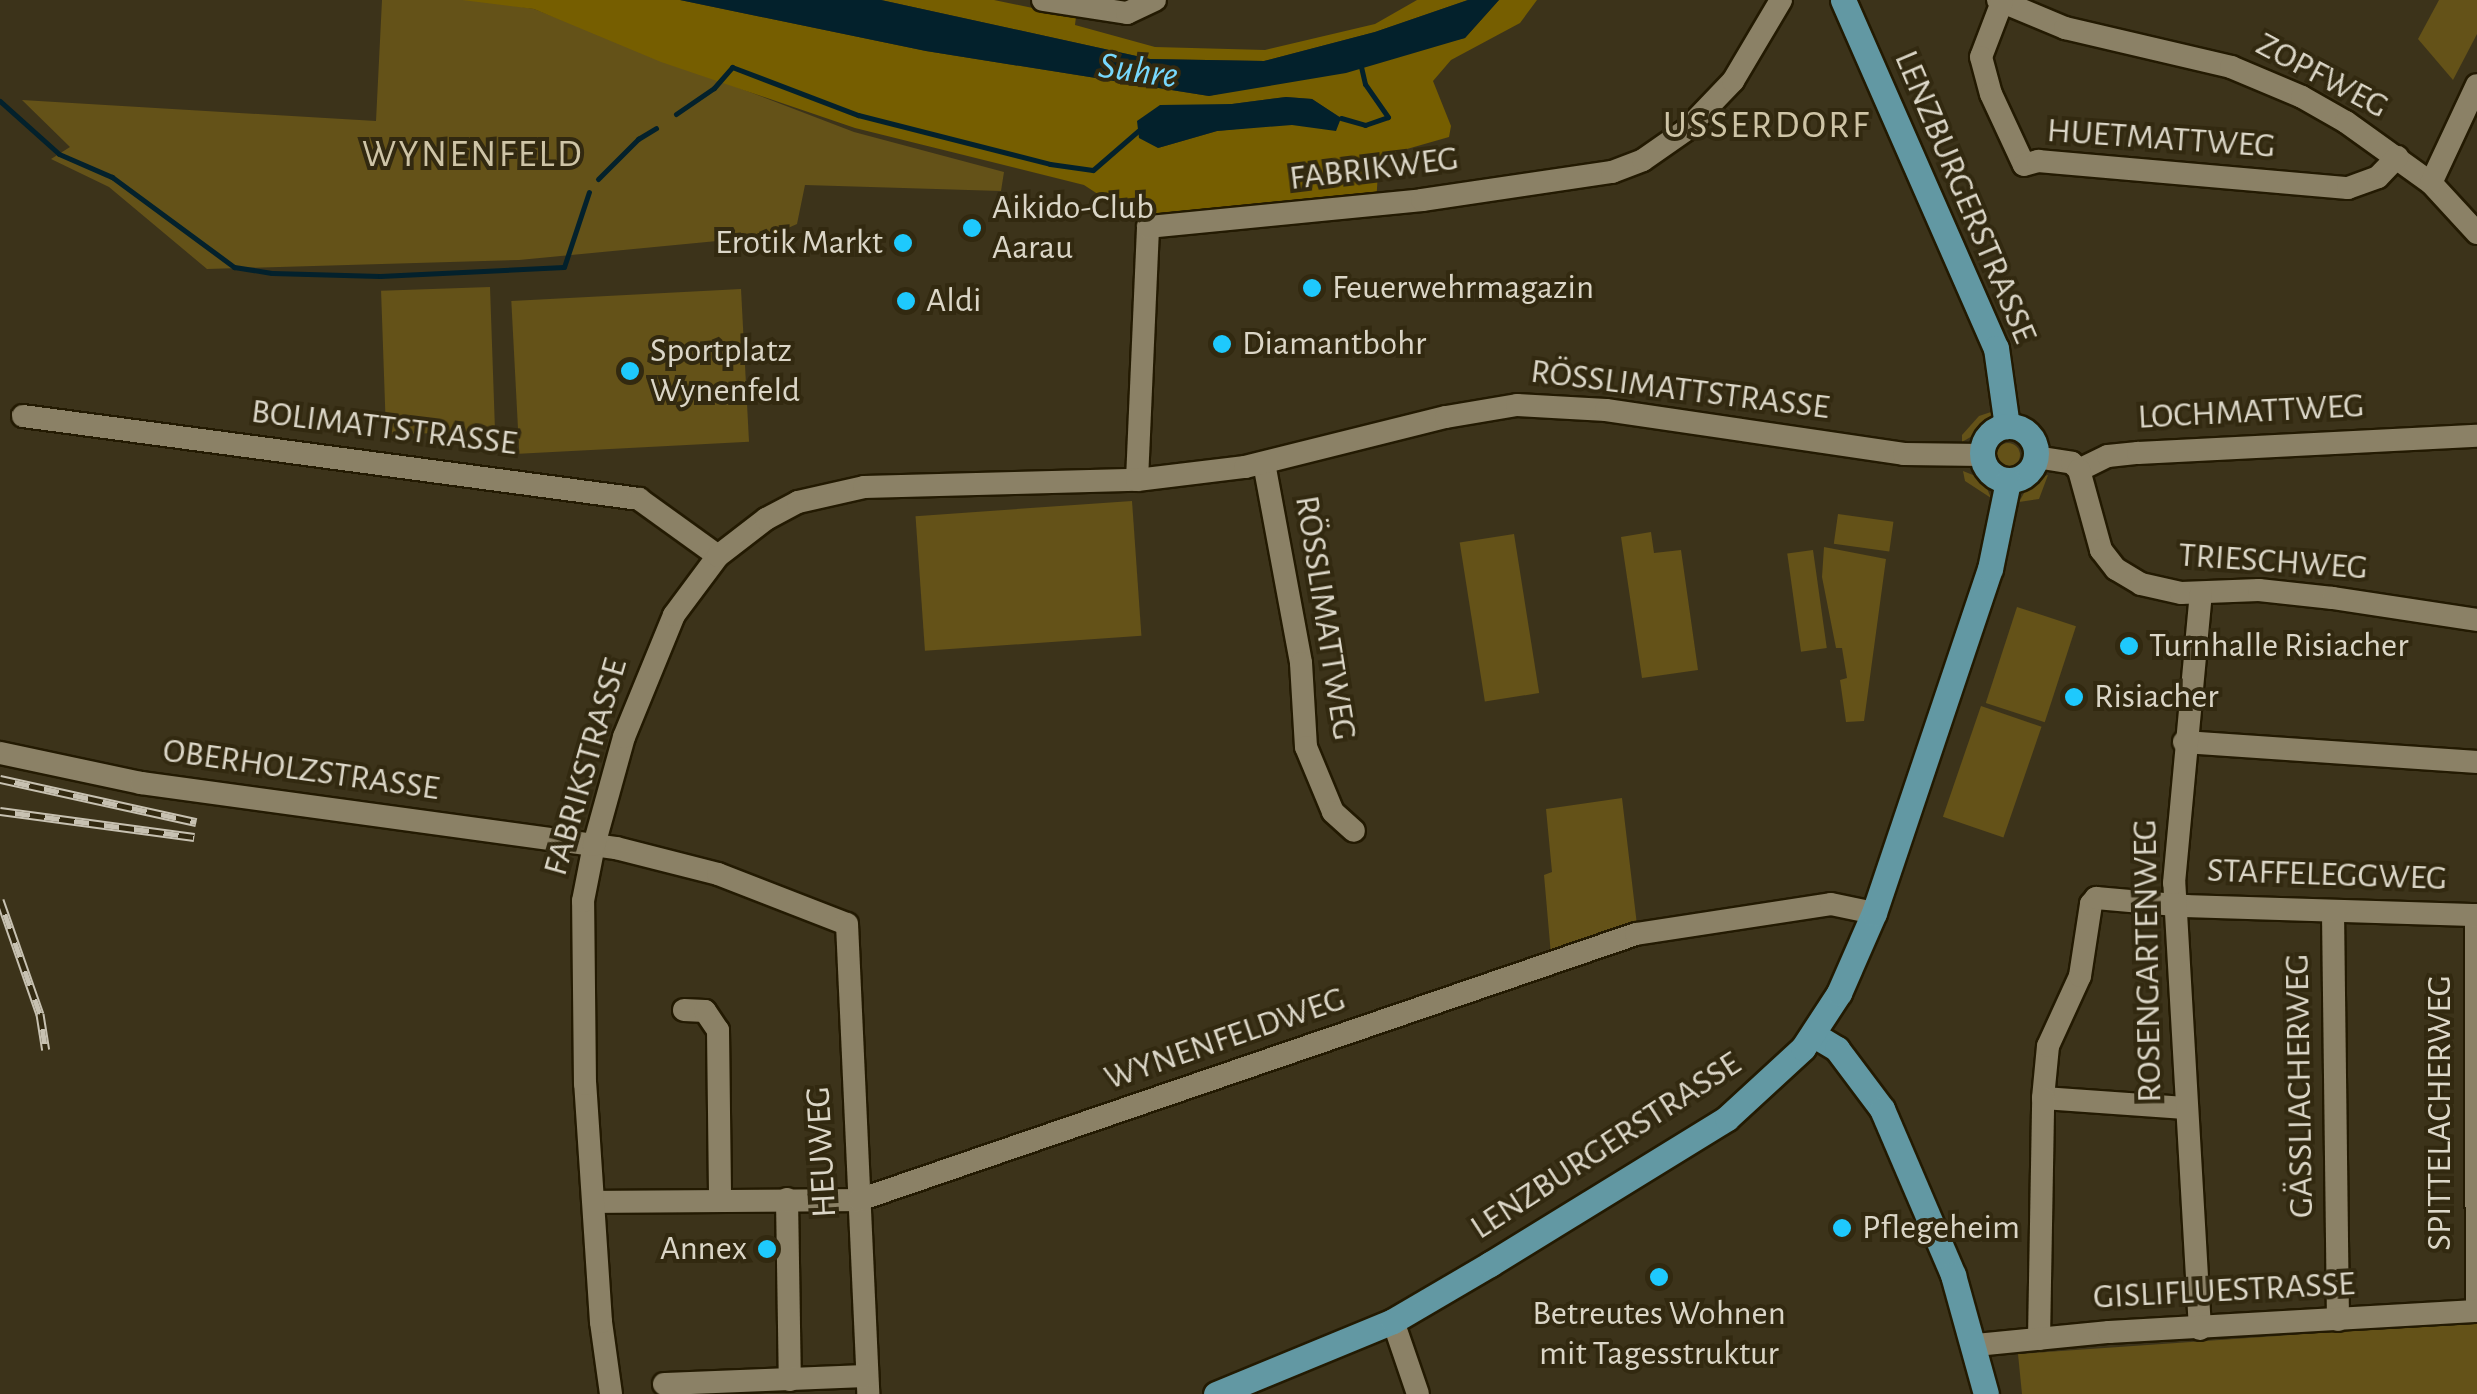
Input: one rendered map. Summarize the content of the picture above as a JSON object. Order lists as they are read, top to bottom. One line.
{"streets":{"main road":["LENZBURGERSTRASSE"],"street":["ZOPFWEG","HUETMATTWEG","FABRIKWEG","RÖSSLIMATTSTRASSE","LOCHMATTWEG","BOLIMATTSTRASSE","TRIESCHWEG","RÖSSLIMATTWEG","FABRIKSTRASSE","OBERHOLZSTRASSE","STAFFELEGGWEG","ROSENGARTENWEG","WYNENFELDWEG","GÄSSLIACHERWEG","SPITTELACHERWEG","HEUWEG","GISLIFLUESTRASSE"]},"crossings":[["ZOPFWEG","HUETMATTWEG"],["FABRIKWEG","RÖSSLIMATTSTRASSE"],["FABRIKWEG","FABRIKSTRASSE"],["LENZBURGERSTRASSE","RÖSSLIMATTSTRASSE"],["LENZBURGERSTRASSE","WYNENFELDWEG"],["RÖSSLIMATTSTRASSE","RÖSSLIMATTWEG"],["RÖSSLIMATTSTRASSE","FABRIKSTRASSE"],["LOCHMATTWEG","TRIESCHWEG"],["BOLIMATTSTRASSE","FABRIKSTRASSE"],["TRIESCHWEG","ROSENGARTENWEG"],["FABRIKSTRASSE","OBERHOLZSTRASSE"],["FABRIKSTRASSE","WYNENFELDWEG"],["OBERHOLZSTRASSE","HEUWEG"],["STAFFELEGGWEG","ROSENGARTENWEG"],["STAFFELEGGWEG","GÄSSLIACHERWEG"],["STAFFELEGGWEG","SPITTELACHERWEG"],["STAFFELEGGWEG","GISLIFLUESTRASSE"],["ROSENGARTENWEG","GISLIFLUESTRASSE"],["WYNENFELDWEG","HEUWEG"],["GÄSSLIACHERWEG","GISLIFLUESTRASSE"],["SPITTELACHERWEG","GISLIFLUESTRASSE"]],"districts":["USSERDORF","WYNENFELD"],"water":["Suhre"],"places":["Aikido-Club Aarau","Erotik Markt","Feuerwehrmagazin","Aldi","Diamantbohr","Sportplatz Wynenfeld","Turnhalle Risiacher","Risiacher","Pflegeheim","Annex","Betreutes Wohnen mit Tagesstruktur"]}
